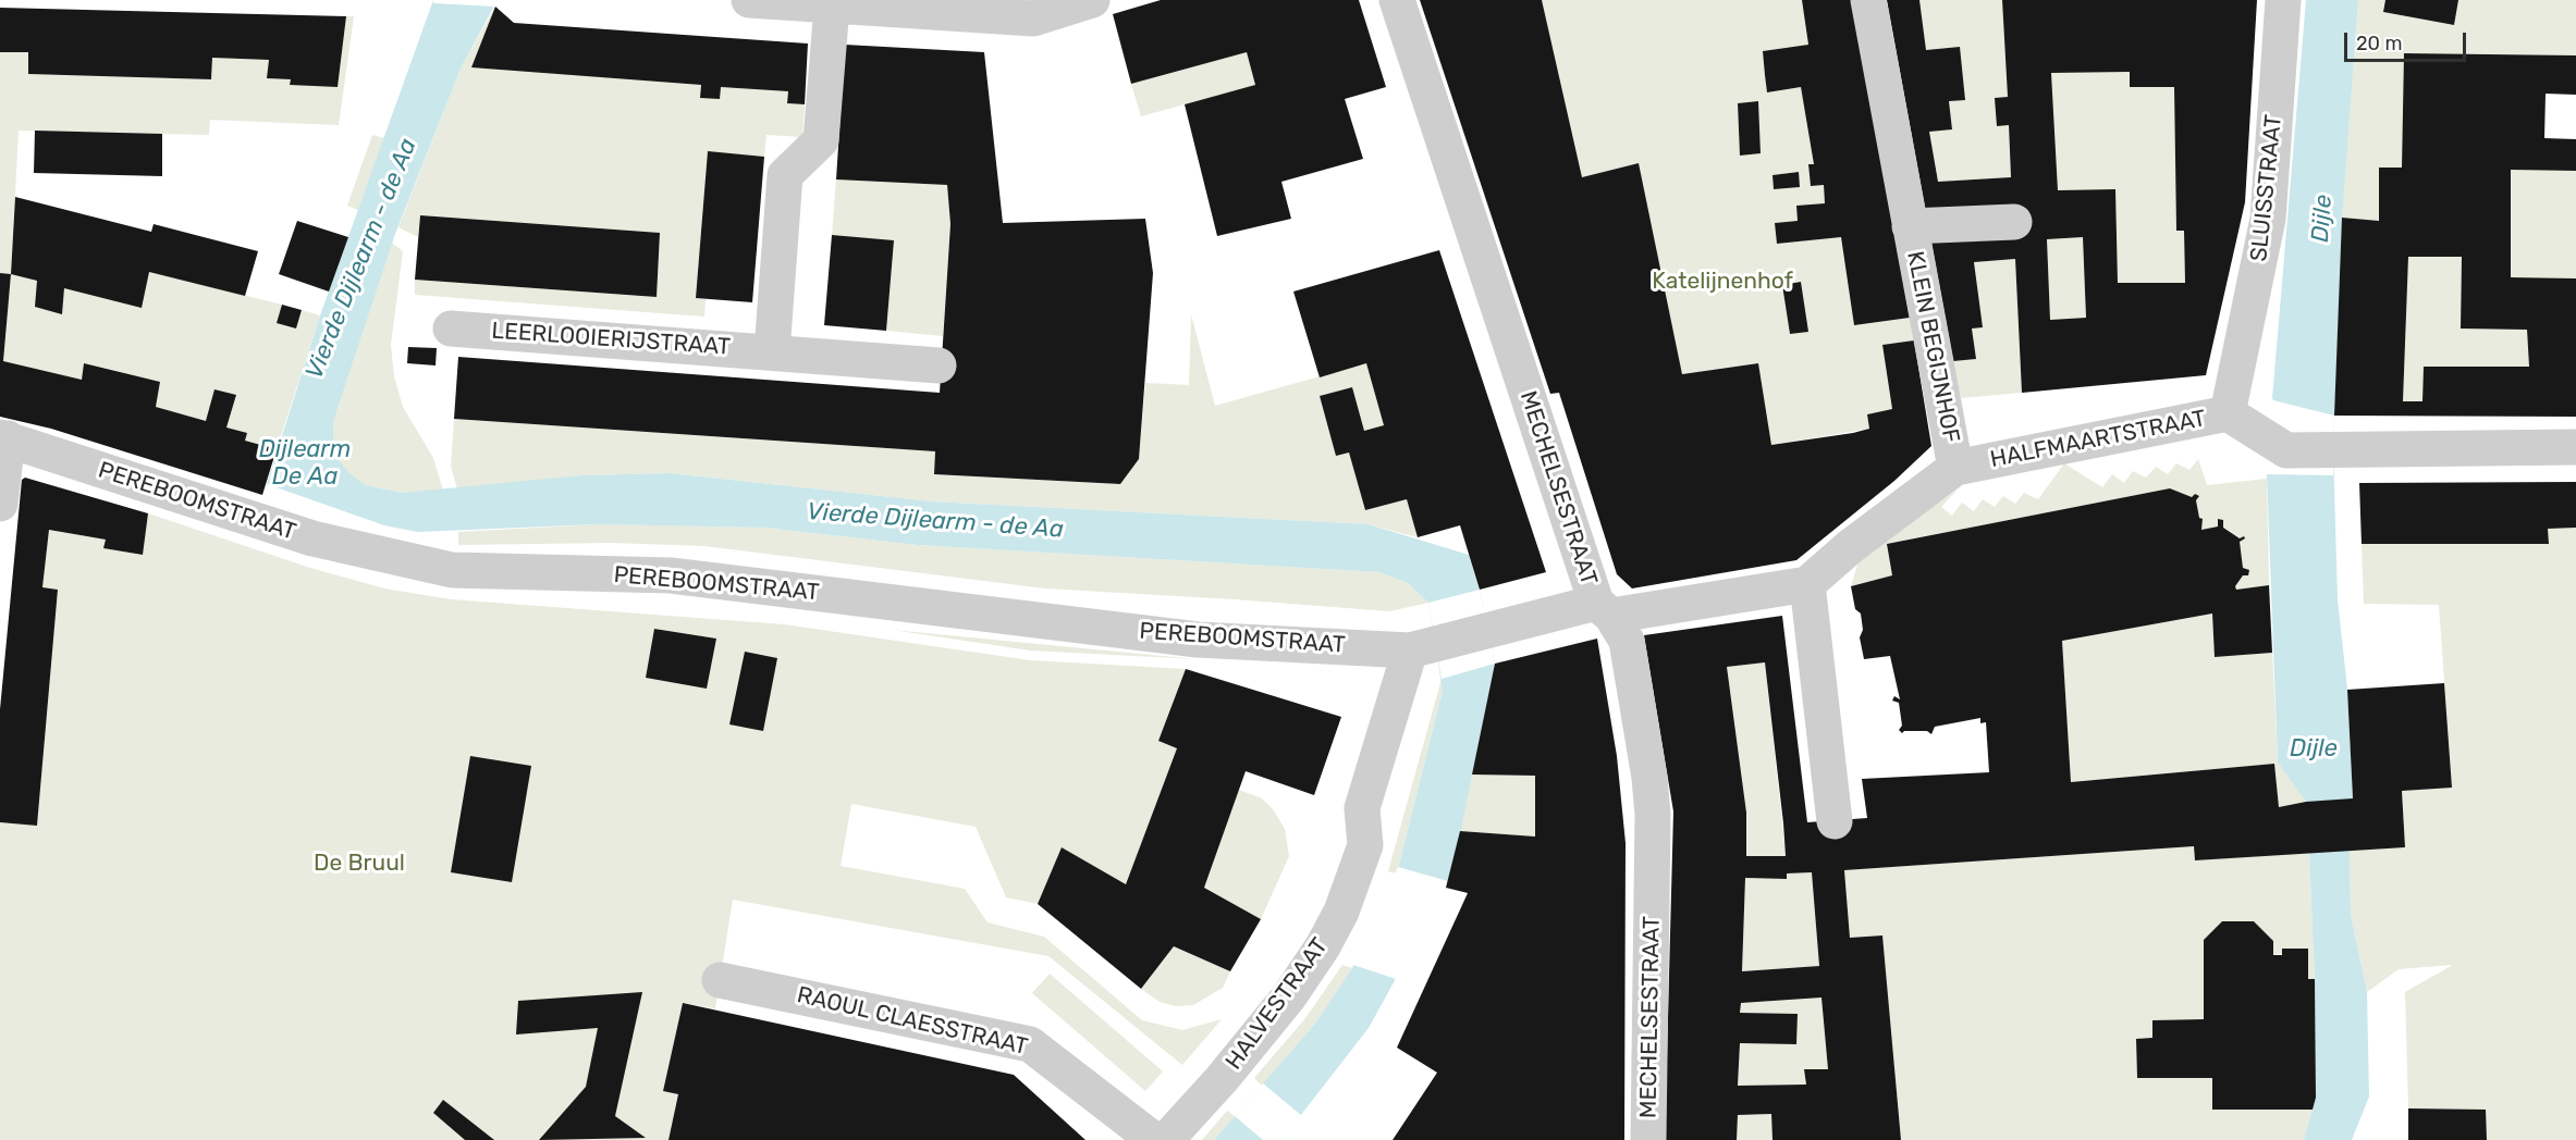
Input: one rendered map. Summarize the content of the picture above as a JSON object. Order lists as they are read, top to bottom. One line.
{"streets":{"street":["SLUISSTRAAT","LEERLOOIERIJSTRAAT","KLEIN BEGIJNHOF","HALFMAARTSTRAAT","MECHELSESTRAAT","PEREBOOMSTRAAT","HALVESTRAAT","RAOUL CLAESSTRAAT"]},"crossings":[["SLUISSTRAAT","HALFMAARTSTRAAT"],["KLEIN BEGIJNHOF","HALFMAARTSTRAAT"],["MECHELSESTRAAT","PEREBOOMSTRAAT"],["PEREBOOMSTRAAT","HALVESTRAAT"]],"water":["Dijle","Vierde Dijlearm - de Aa","Dijlearm De Aa"],"parks":["Katelijnenhof","De Bruul"],"scale_bar":"20 m"}
